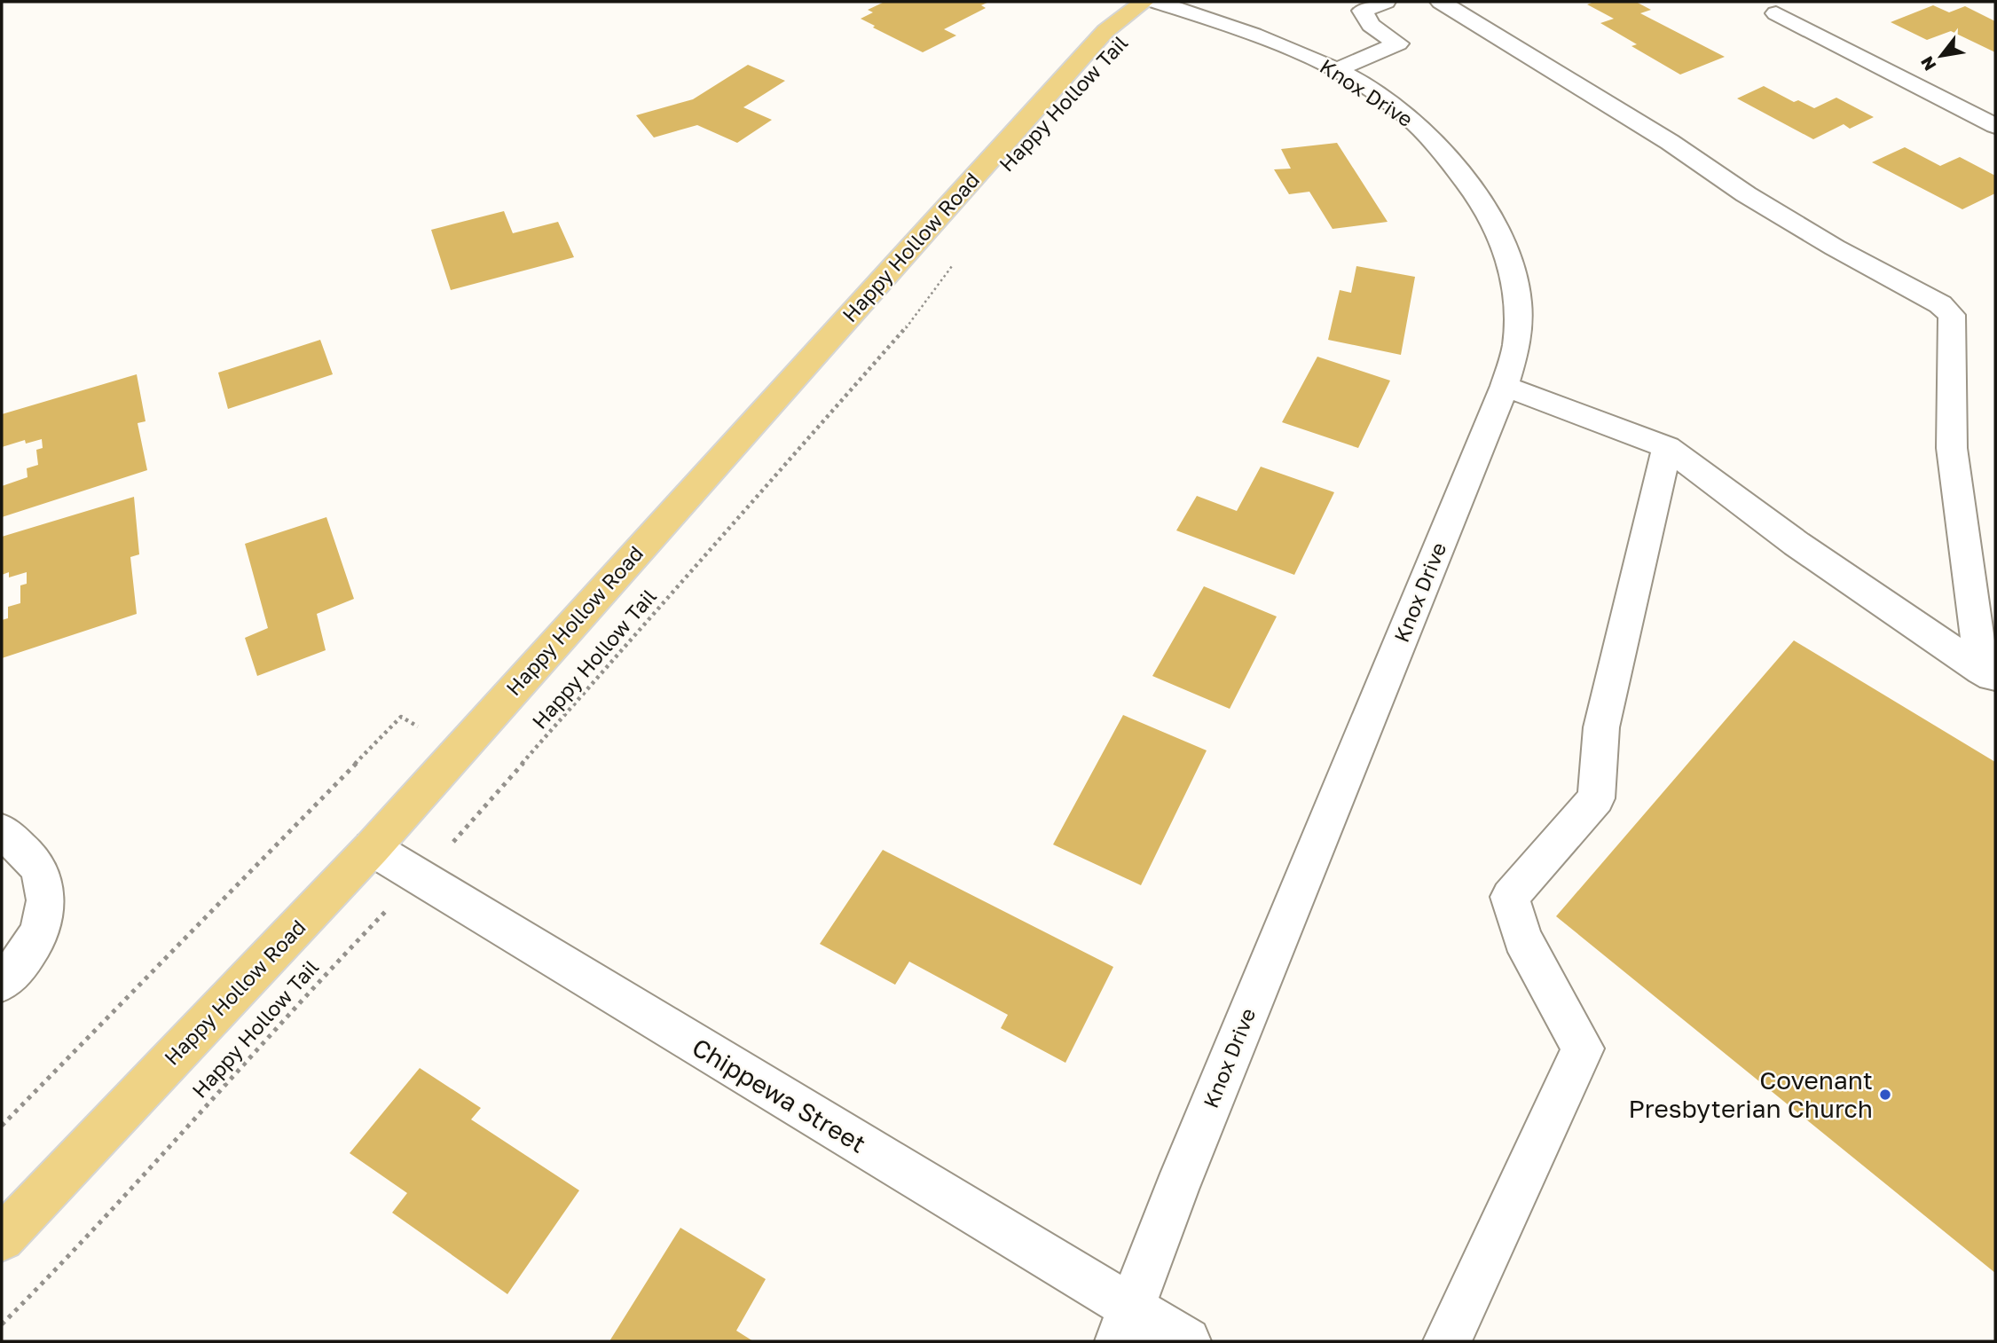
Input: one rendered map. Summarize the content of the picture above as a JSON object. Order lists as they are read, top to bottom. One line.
{"streets":{"main road":["Happy Hollow Road"],"street":["Knox Drive","Chippewa Street"],"path":["Happy Hollow Tail"]},"crossings":[["Knox Drive","Chippewa Street"],["Happy Hollow Tail","Chippewa Street"],["Happy Hollow Road","Chippewa Street"]],"places":["Covenant Presbyterian Church"],"north":"bottom left"}
